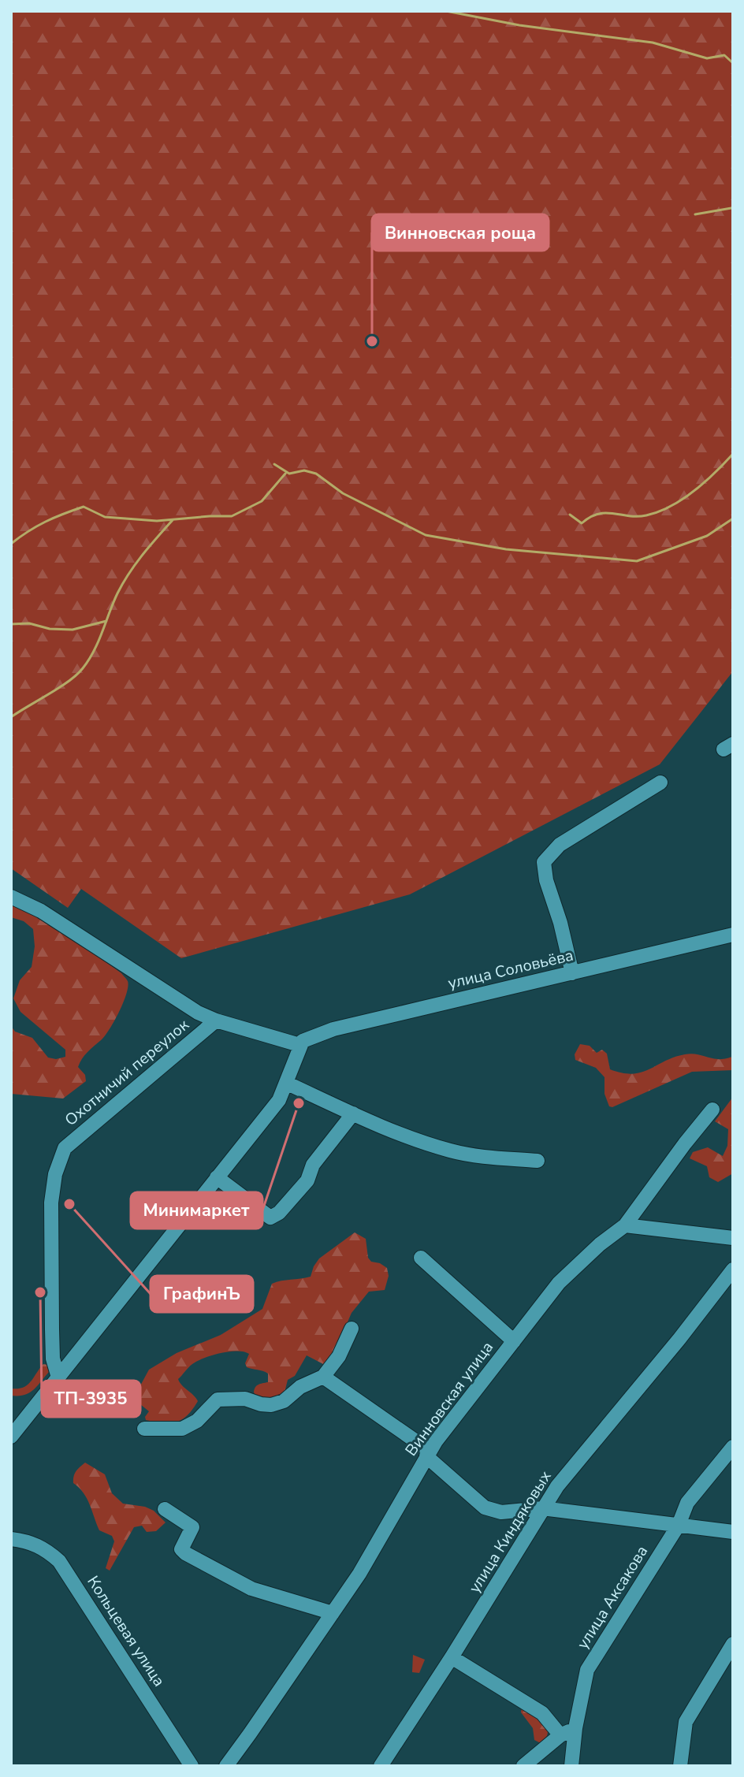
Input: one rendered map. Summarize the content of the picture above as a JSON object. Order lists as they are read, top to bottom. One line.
{"streets":{"street":["улица Соловьёва","Охотничий переулок","Винновская улица","улица Киндяковых","улица Аксакова","Кольцевая улица"]},"places":["Винновская роща","Минимаркет","ГрафинЪ","ТП-3935"]}
